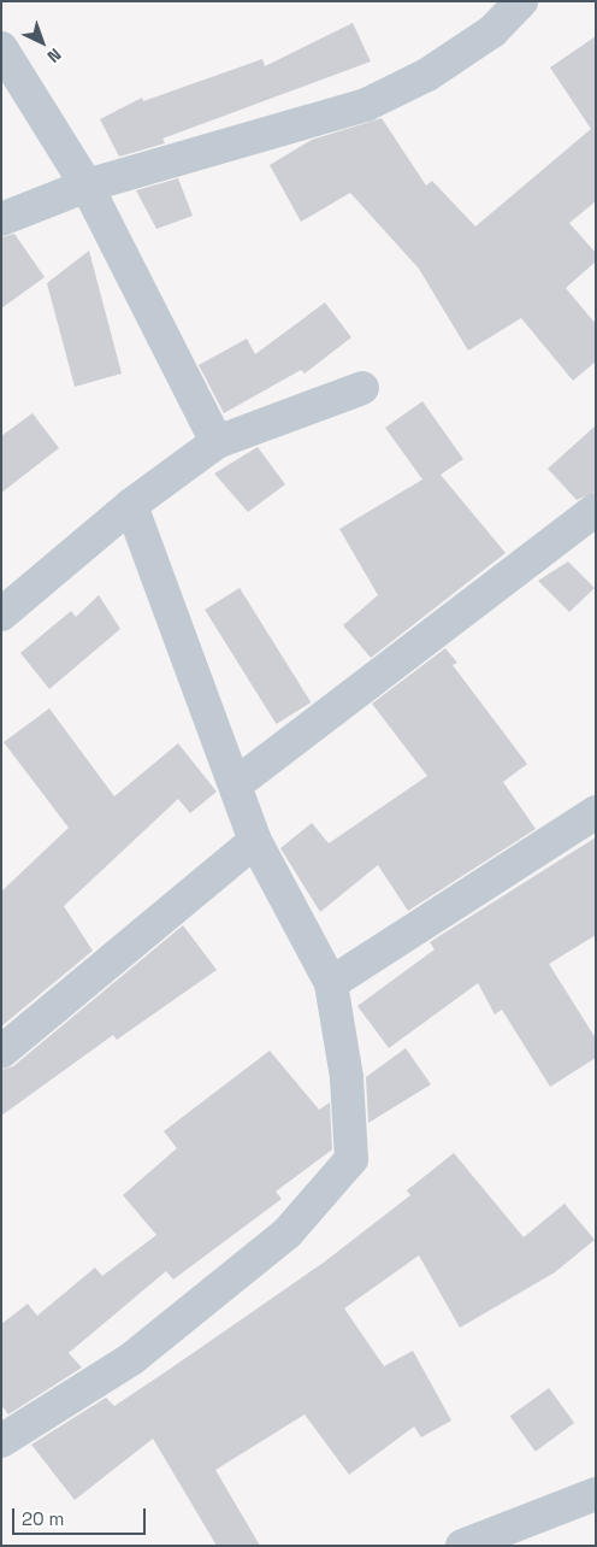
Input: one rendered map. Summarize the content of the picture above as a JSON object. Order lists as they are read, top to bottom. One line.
{"scale_bar":"20 m","north":"bottom right"}
